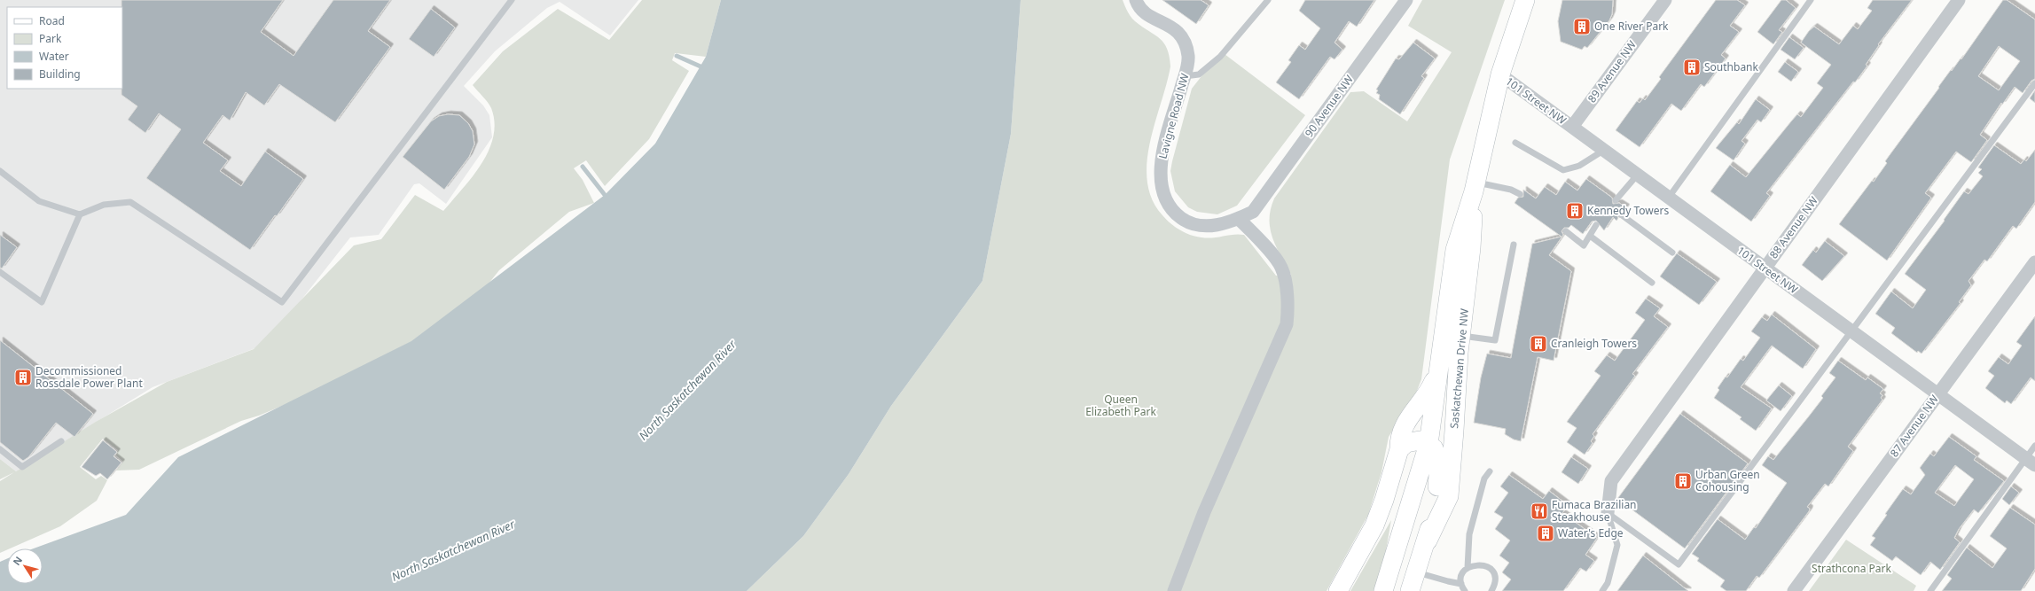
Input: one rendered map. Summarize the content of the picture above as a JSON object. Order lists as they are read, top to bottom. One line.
{"streets":{"main road":["Saskatchewan Drive NW"],"street":["89 Avenue NW","101 Street NW","90 Avenue NW","Lavigne Road NW","88 Avenue NW","87 Avenue NW"]},"crossings":[["89 Avenue NW","101 Street NW"],["101 Street NW","88 Avenue NW"],["101 Street NW","Saskatchewan Drive NW"],["101 Street NW","87 Avenue NW"],["90 Avenue NW","Lavigne Road NW"]],"water":["North Saskatchewan River"],"parks":["Queen Elizabeth Park","Strathcona Park"],"places":{"building":["One River Park","Southbank","Kennedy Towers","Cranleigh Towers","Decommissioned Rossdale Power Plant","Urban Green Cohousing","Water's Edge"],"restaurant":["Fumaca Brazilian Steakhouse"]},"legend":["Road","Park","Water","Building"],"north":"top left"}
